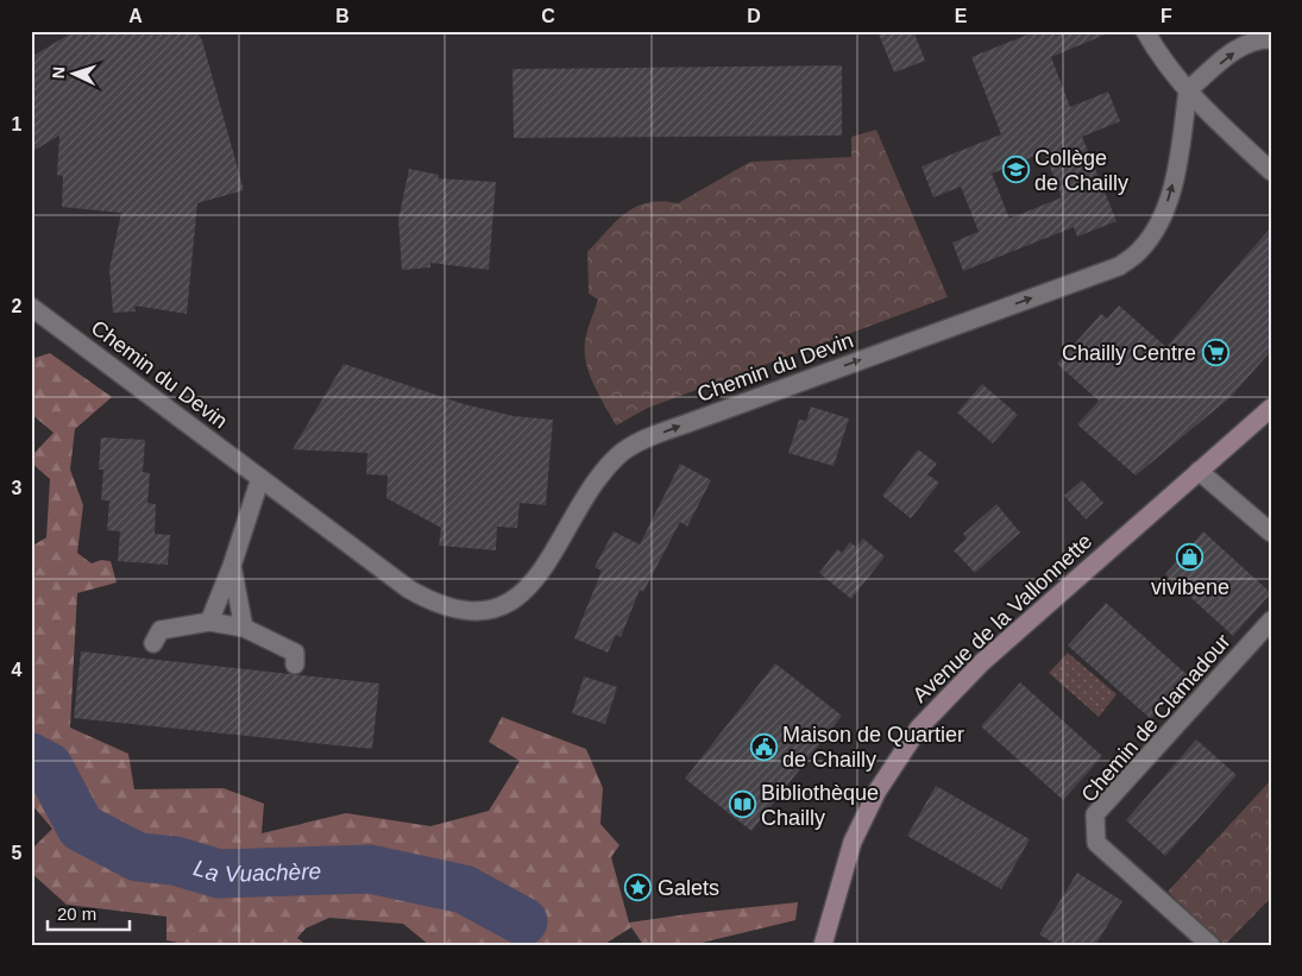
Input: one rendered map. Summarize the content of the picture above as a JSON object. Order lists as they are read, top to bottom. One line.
{"streets":{"street":["Chemin du Devin","Avenue de la Vallonnette","Chemin de Clamadour"]},"one_way":["Chemin du Devin"],"water":["La Vuachère"],"places":{"school or university":["Collège de Chailly"],"supermarket":["Chailly Centre"],"shop":["vivibene"],"public building":["Maison de Quartier de Chailly"],"library":["Bibliothèque Chailly"],"place":["Galets"]},"scale_bar":"20 m","north":"left","grid":{"columns":["A","B","C","D","E","F"],"rows":["1","2","3","4","5"]}}
